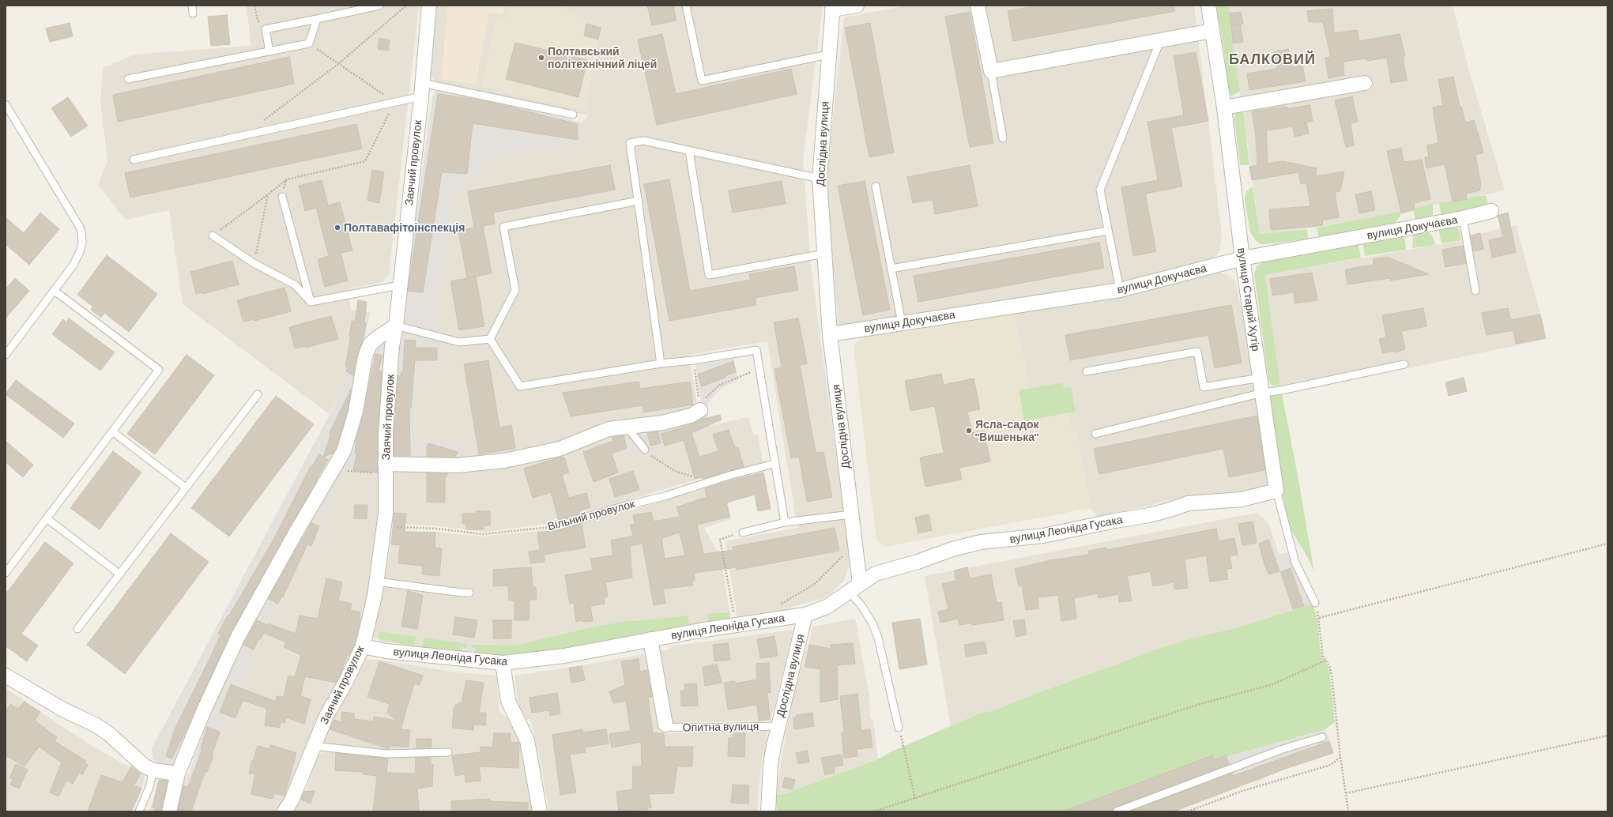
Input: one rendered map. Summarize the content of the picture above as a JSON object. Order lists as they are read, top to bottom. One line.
{"streets":{"street":["Дослідна вулиця","Заячий провулок","вулиця Докучаєва","вулиця Старий Хутір","вулиця Леоніда Гусака"],"lane":["Вільний провулок","Опитна вулиця"]},"crossings":[["Дослідна вулиця","вулиця Докучаєва"],["Дослідна вулиця","вулиця Леоніда Гусака"],["Дослідна вулиця","Опитна вулиця"],["Заячий провулок","Вільний провулок"],["Заячий провулок","вулиця Леоніда Гусака"],["вулиця Докучаєва","вулиця Старий Хутір"],["вулиця Старий Хутір","вулиця Леоніда Гусака"]],"districts":["БАЛКОВИЙ"],"places":["Полтавський політехнічний ліцей","Полтавафітоінспекція","Ясла-садок \"Вишенька\""]}
